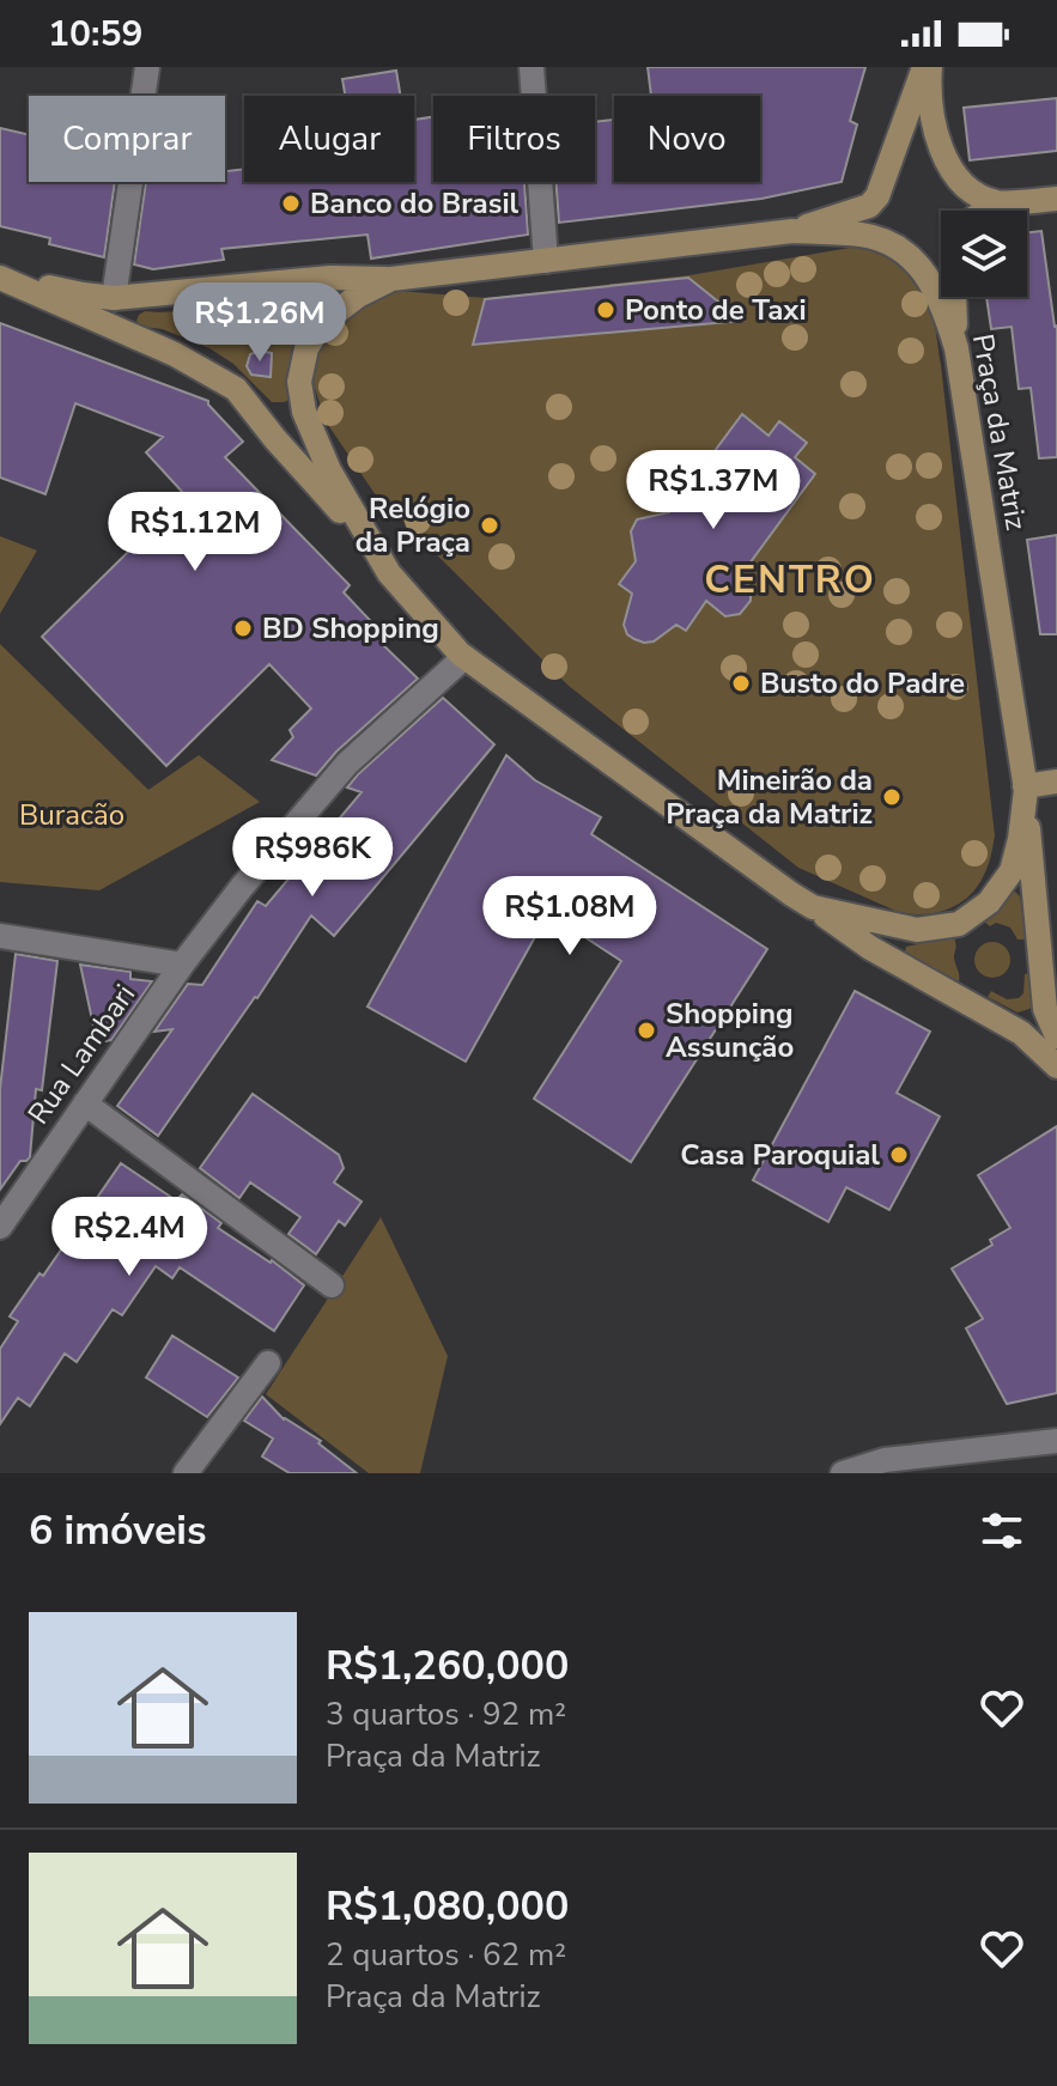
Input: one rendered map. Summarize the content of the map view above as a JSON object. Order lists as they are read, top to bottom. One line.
{"streets":{"main road":["Praça da Matriz"],"street":["Rua Lambari"]},"districts":["CENTRO"],"parks":["Buracão"],"places":["Banco do Brasil","Ponto de Taxi","Relógio da Praça","BD Shopping","Busto do Padre","Mineirão da Praça da Matriz","Shopping Assunção","Casa Paroquial"],"page":{"status":"10:59","chip":["Comprar","Alugar","Filtros","Novo"],"price":["R$1.26M","R$1.37M","R$1.12M","R$986K","R$1.08M","R$2.4M"],"heading":"6 imóveis","list":[{"name":"R$1,260,000","note":"3 quartos · 92 m² · Praça da Matriz"},{"name":"R$1,080,000","note":"2 quartos · 62 m² · Praça da Matriz"}]}}
